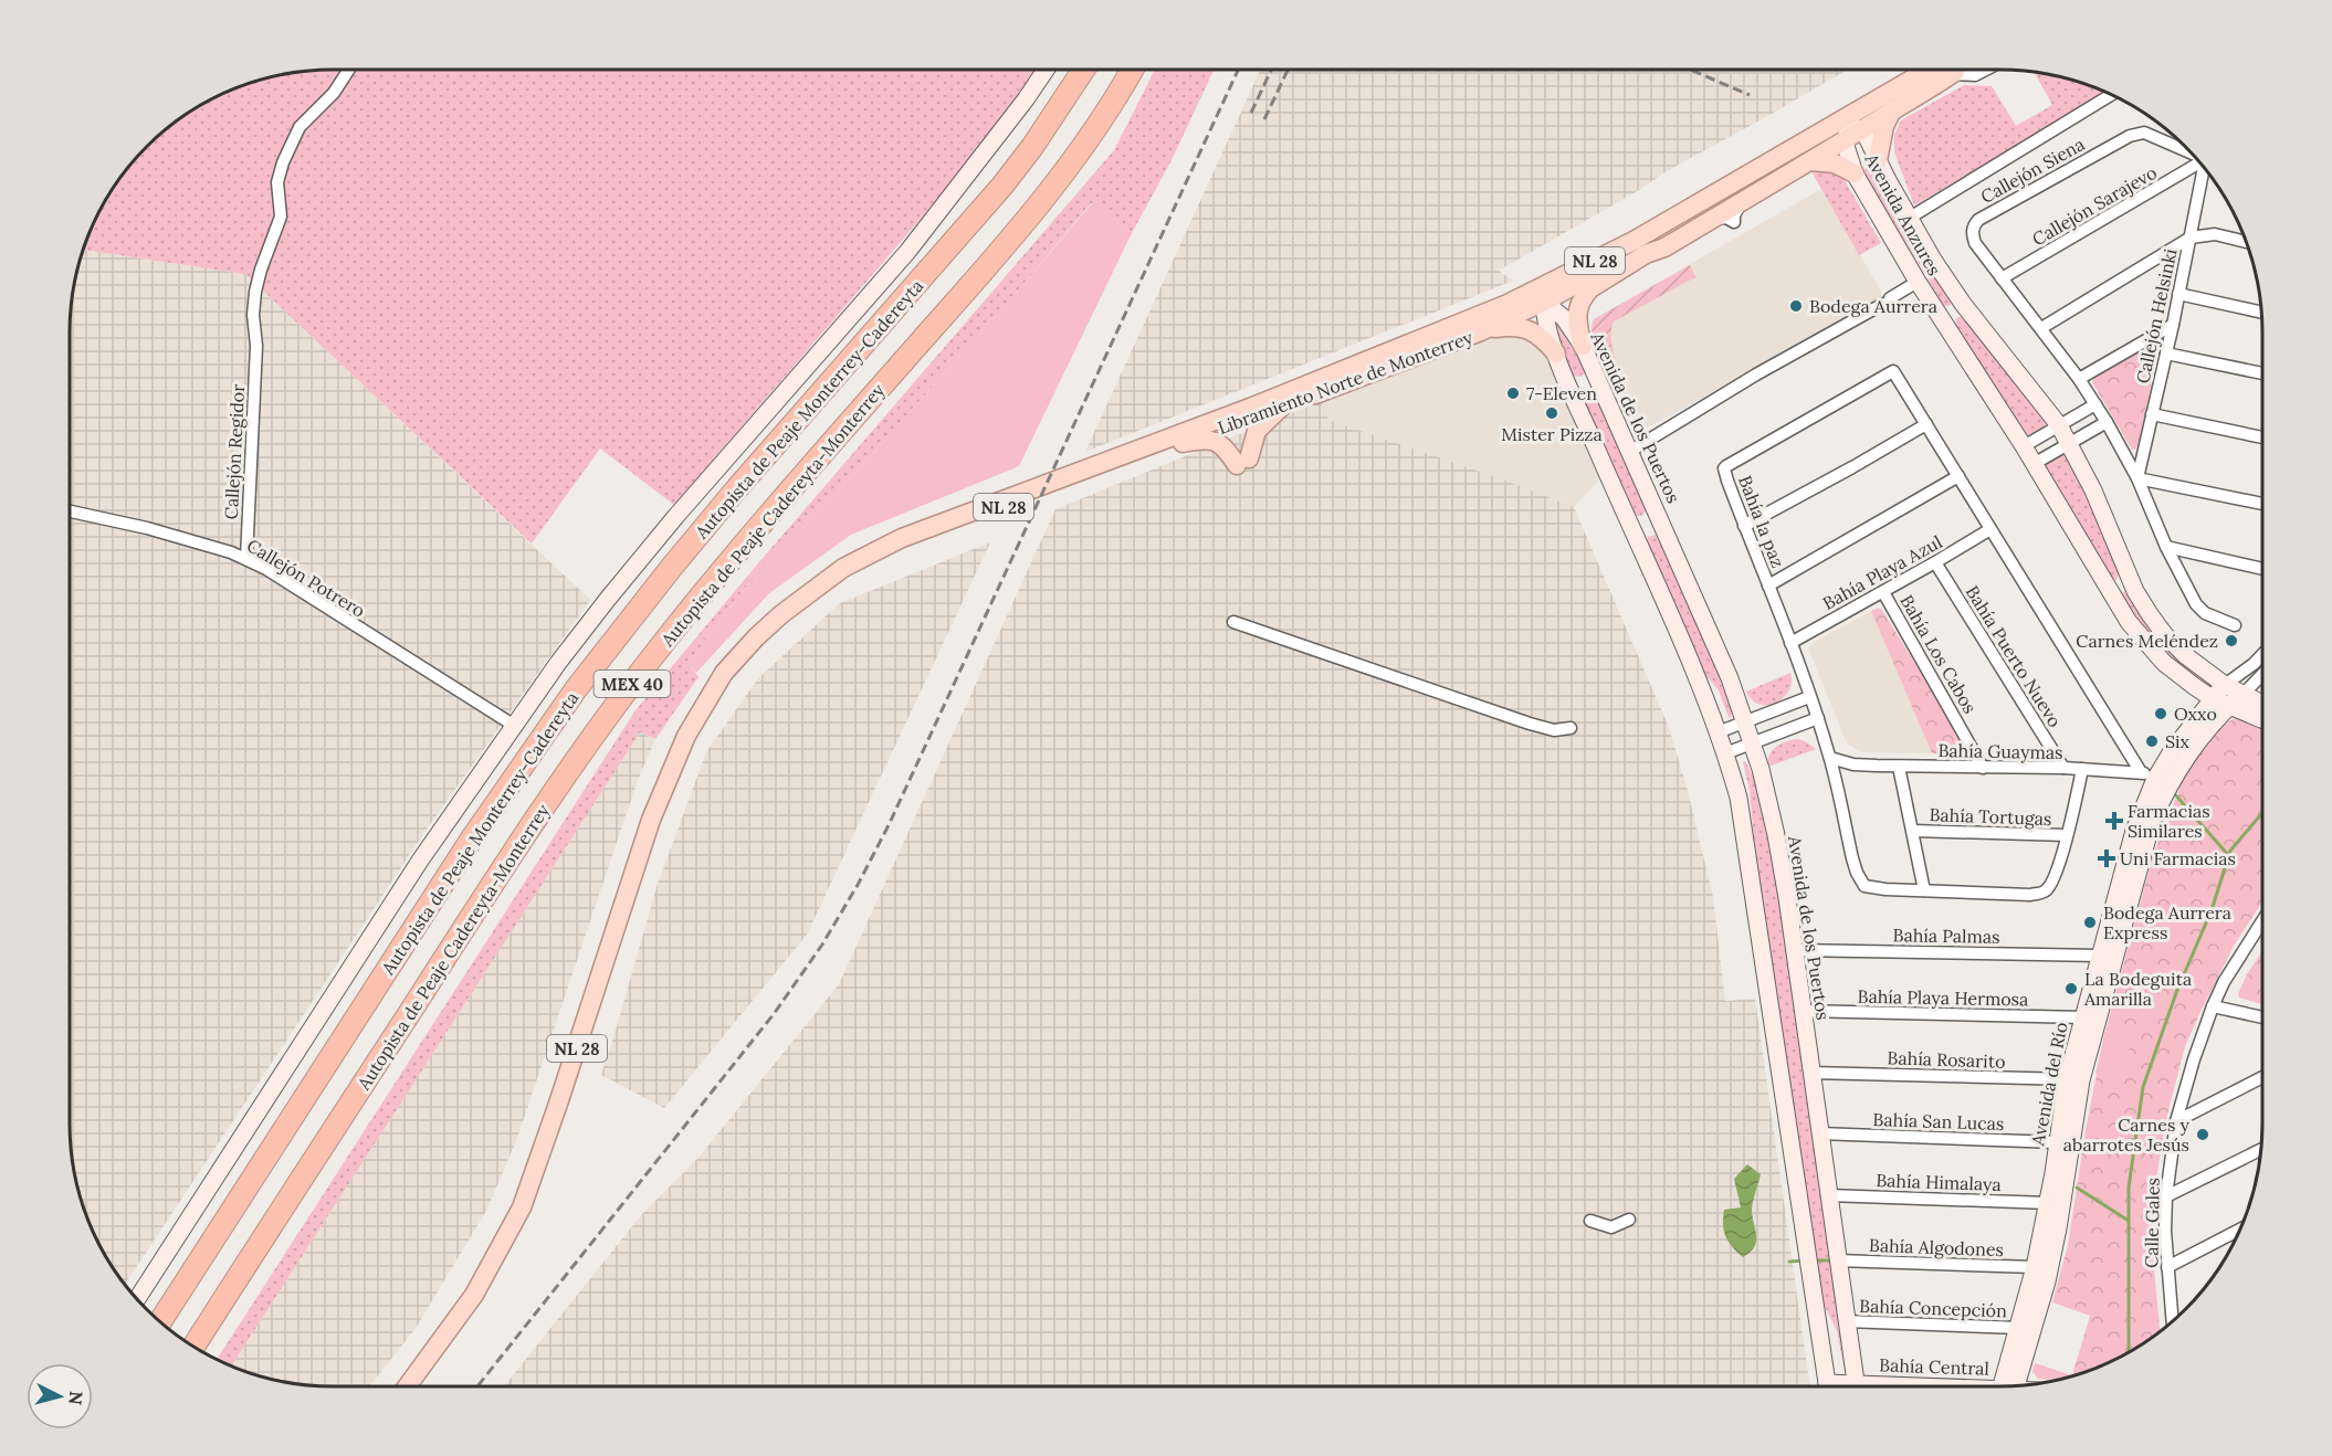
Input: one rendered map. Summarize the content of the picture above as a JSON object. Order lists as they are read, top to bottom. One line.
{"streets":{"highway":["Autopista de Peaje Monterrey-Cadereyta","Autopista de Peaje Cadereyta-Monterrey","MEX 40"],"main road":["NL 28","Libramiento Norte de Monterrey"],"street":["Callejón Siena","Callejón Sarajevo","Avenida Anzures","Callejón Helsinki","Avenida de los Puertos","Callejón Regidor","Bahía la paz","Bahía Playa Azul","Callejón Potrero","Bahía Los Cabos","Bahía Puerto Nuevo","Bahía Guaymas","Bahía Tortugas","Bahía Palmas","Bahía Playa Hermosa","Bahía Rosarito","Avenida del Río","Bahía San Lucas","Bahía Himalaya","Calle Gales","Bahía Algodones","Bahía Concepción"]},"crossings":[["Callejón Siena","Callejón Sarajevo"],["Callejón Siena","Callejón Helsinki"],["Avenida Anzures","Libramiento Norte de Monterrey"],["Avenida Anzures","Avenida del Río"],["Libramiento Norte de Monterrey","Avenida de los Puertos"],["Avenida de los Puertos","Bahía Palmas"],["Avenida de los Puertos","Bahía Playa Hermosa"],["Avenida de los Puertos","Bahía Rosarito"],["Avenida de los Puertos","Bahía San Lucas"],["Avenida de los Puertos","Bahía Himalaya"],["Avenida de los Puertos","Bahía Algodones"],["Avenida de los Puertos","Bahía Concepción"],["Callejón Regidor","Callejón Potrero"],["Bahía la paz","Bahía Playa Azul"],["Bahía la paz","Bahía Guaymas"],["Bahía la paz","Bahía Tortugas"],["Bahía la paz","Avenida del Río"],["Bahía Playa Azul","Bahía Los Cabos"],["Bahía Playa Azul","Bahía Puerto Nuevo"],["Bahía Los Cabos","Bahía Guaymas"],["Bahía Puerto Nuevo","Bahía Guaymas"],["Bahía Guaymas","Avenida del Río"],["Bahía Palmas","Avenida del Río"],["Bahía Playa Hermosa","Avenida del Río"],["Bahía Rosarito","Avenida del Río"],["Avenida del Río","Bahía San Lucas"],["Avenida del Río","Bahía Himalaya"],["Avenida del Río","Bahía Algodones"],["Avenida del Río","Bahía Concepción"]],"places":{"other":["Bodega Aurrera","7-Eleven","Mister Pizza","Carnes Meléndez","Oxxo","Six","Bodega Aurrera Express","La Bodeguita Amarilla","Carnes y abarrotes Jesús"],"health":["Farmacias Similares","Uni Farmacias"]},"north":"right"}
